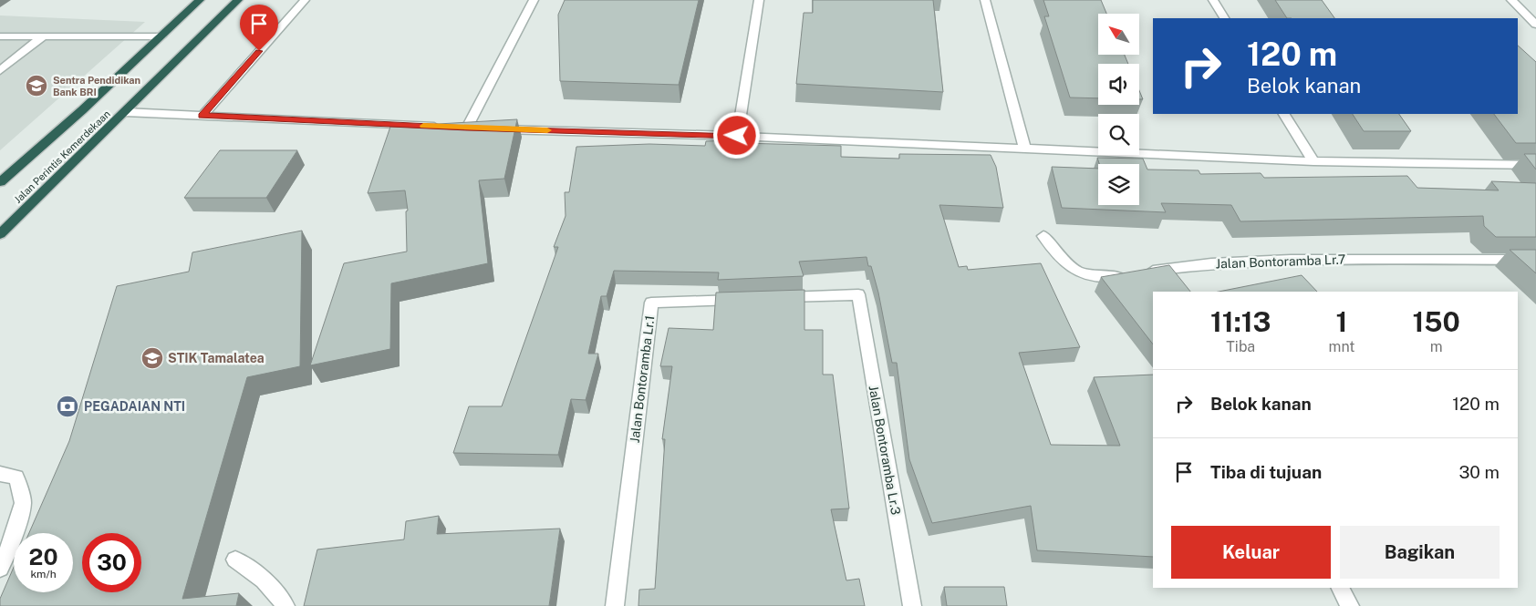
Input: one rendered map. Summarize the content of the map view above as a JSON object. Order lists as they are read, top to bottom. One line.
{"streets":{"highway":["Jalan Perintis Kemerdekaan"],"street":["Jalan Bontoramba Lr.7","Jalan Bontoramba Lr.1","Jalan Bontoramba Lr.3"]},"places":{"school or university":["Sentra Pendidikan Bank BRI","STIK Tamalatea"],"bank":["PEGADAIAN NTI"]},"north":"top left","page":{"turn":["120 m","Belok kanan"],"eta":["11:13","Tiba","1","mnt","150","m"],"list":[{"name":"Belok kanan","value":"120 m"},{"name":"Tiba di tujuan","value":"30 m"}],"buttons":["Keluar","Bagikan"],"speed":"20 km/h","limit":"30"}}
